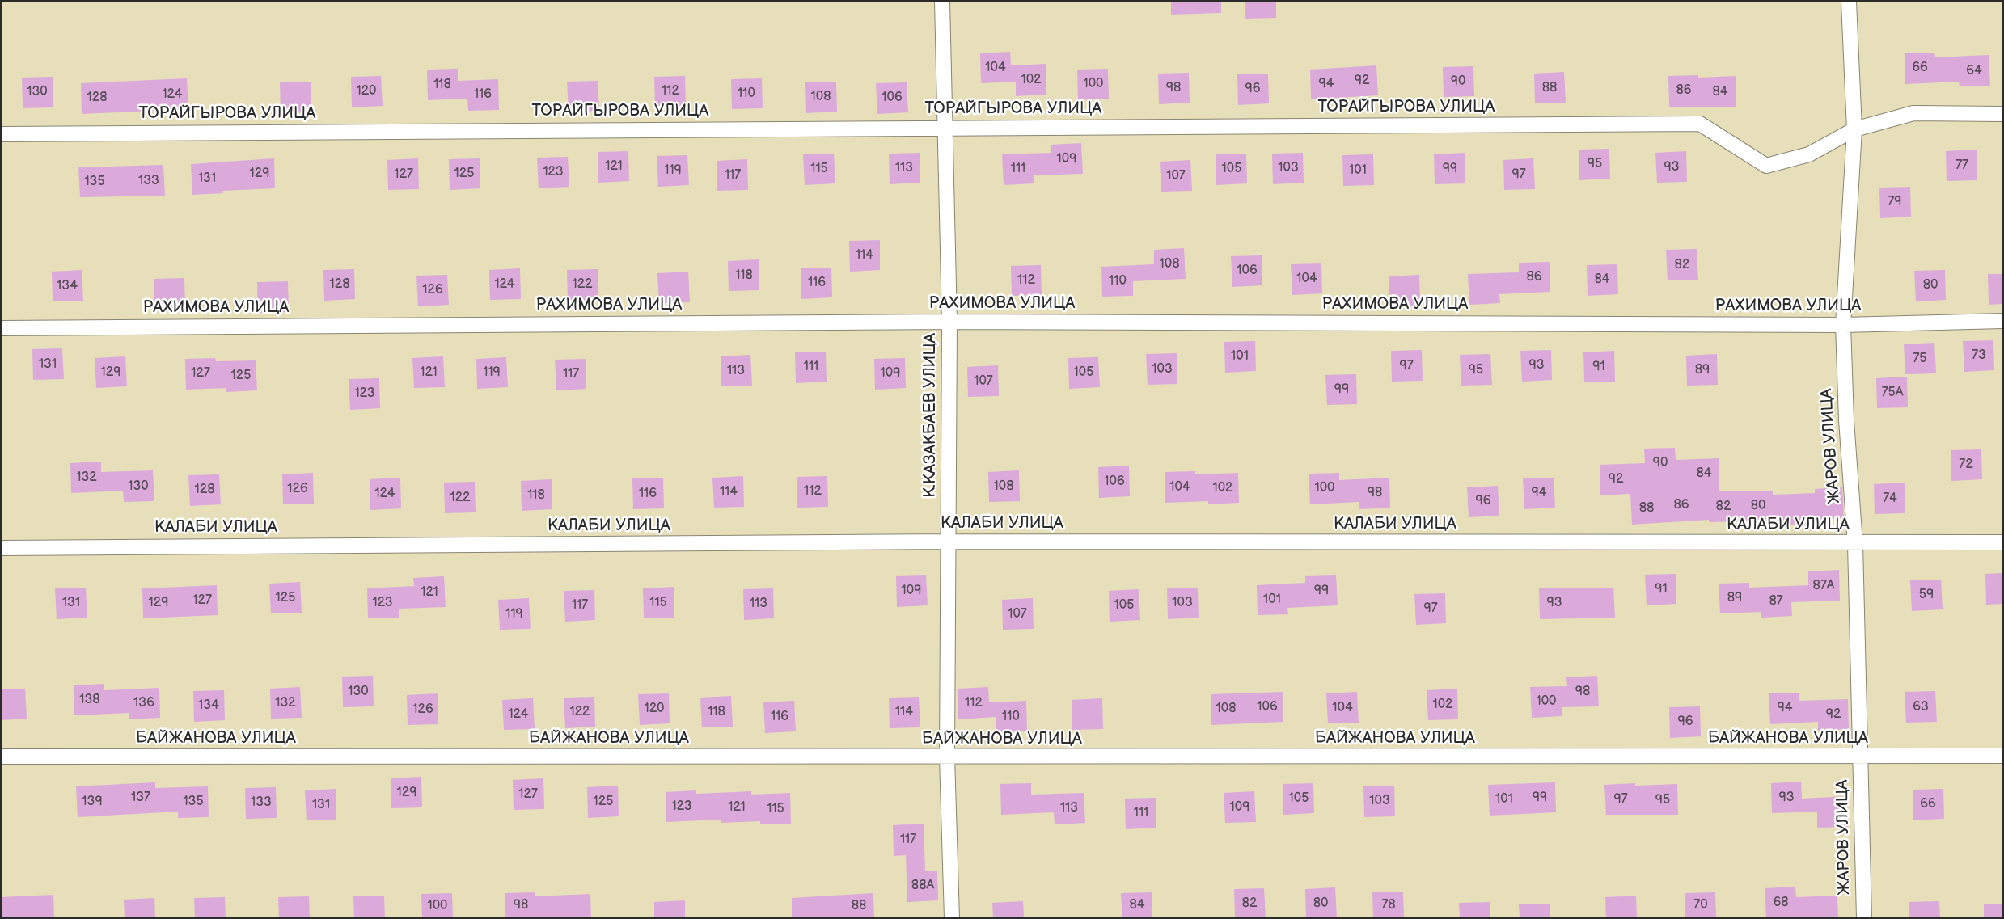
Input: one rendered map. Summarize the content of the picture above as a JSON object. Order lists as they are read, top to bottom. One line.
{"streets":{"street":["ТОРАЙГЫРОВА УЛИЦА","РАХИМОВА УЛИЦА","К.КАЗАКБАЕВ УЛИЦА","ЖАРОВ УЛИЦА","КАЛАБИ УЛИЦА","БАЙЖАНОВА УЛИЦА"]},"crossings":[["ТОРАЙГЫРОВА УЛИЦА","К.КАЗАКБАЕВ УЛИЦА"],["ТОРАЙГЫРОВА УЛИЦА","ЖАРОВ УЛИЦА"],["РАХИМОВА УЛИЦА","К.КАЗАКБАЕВ УЛИЦА"],["РАХИМОВА УЛИЦА","ЖАРОВ УЛИЦА"],["К.КАЗАКБАЕВ УЛИЦА","КАЛАБИ УЛИЦА"],["К.КАЗАКБАЕВ УЛИЦА","БАЙЖАНОВА УЛИЦА"],["ЖАРОВ УЛИЦА","КАЛАБИ УЛИЦА"],["ЖАРОВ УЛИЦА","БАЙЖАНОВА УЛИЦА"]],"house_numbers":["104","66","64","102","92","90","100","94","118","98","88","96","86","120","112","130","84","110","124","116","108","128","106","109","95","77","121","93","113","103","115","111","105","99","119","101","123","129","125","127","97","117","107","131","133","135","79","114","108","82","106","118","86","104","84","112","110","116","128","124","122","80","134","126","73","101","75","131","93","97","111","91","103","95","89","113","129","121","119","105","127","109","117","125","107","99","75А","123","90","72","84","132","92","106","130","108","104","102","100","126","128","112","114","98","94","124","116","118","122","74","96","86","80","82","88","87А","91","109","99","121","59","125","89","101","127","87","131","129","123","115","103","93","113","117","105","97","119","107","130","98","138","100","136","132","112","102","134","106","63","104","94","120","108","126","122","118","114","124","92","116","110","96","129","127","137","99","93","105","101","97","95","103","139","135","125","133","66","131","123","121","109","113","115","111","117","88А","68","82","80","98","84","78","70","100","88"]}
